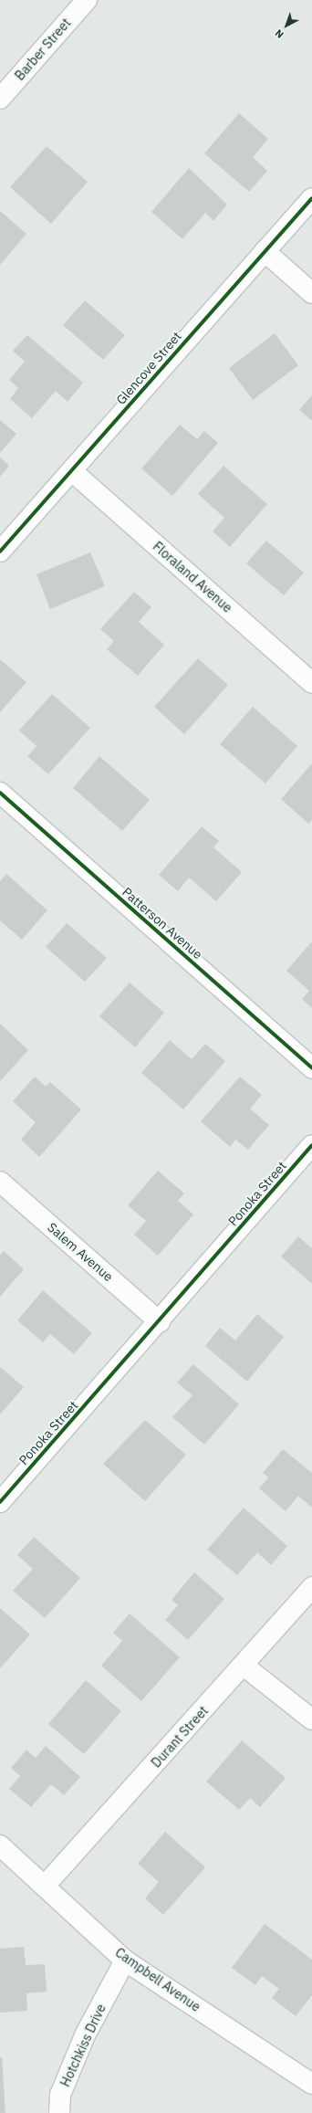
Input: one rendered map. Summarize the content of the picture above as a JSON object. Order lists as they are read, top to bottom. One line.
{"streets":{"street":["Barber Street","Glencove Street","Floraland Avenue","Patterson Avenue","Ponoka Street","Salem Avenue","Durant Street","Campbell Avenue","Hotchkiss Drive"]},"crossings":[["Glencove Street","Floraland Avenue"],["Ponoka Street","Salem Avenue"],["Durant Street","Campbell Avenue"],["Campbell Avenue","Hotchkiss Drive"]],"north":"bottom left"}
